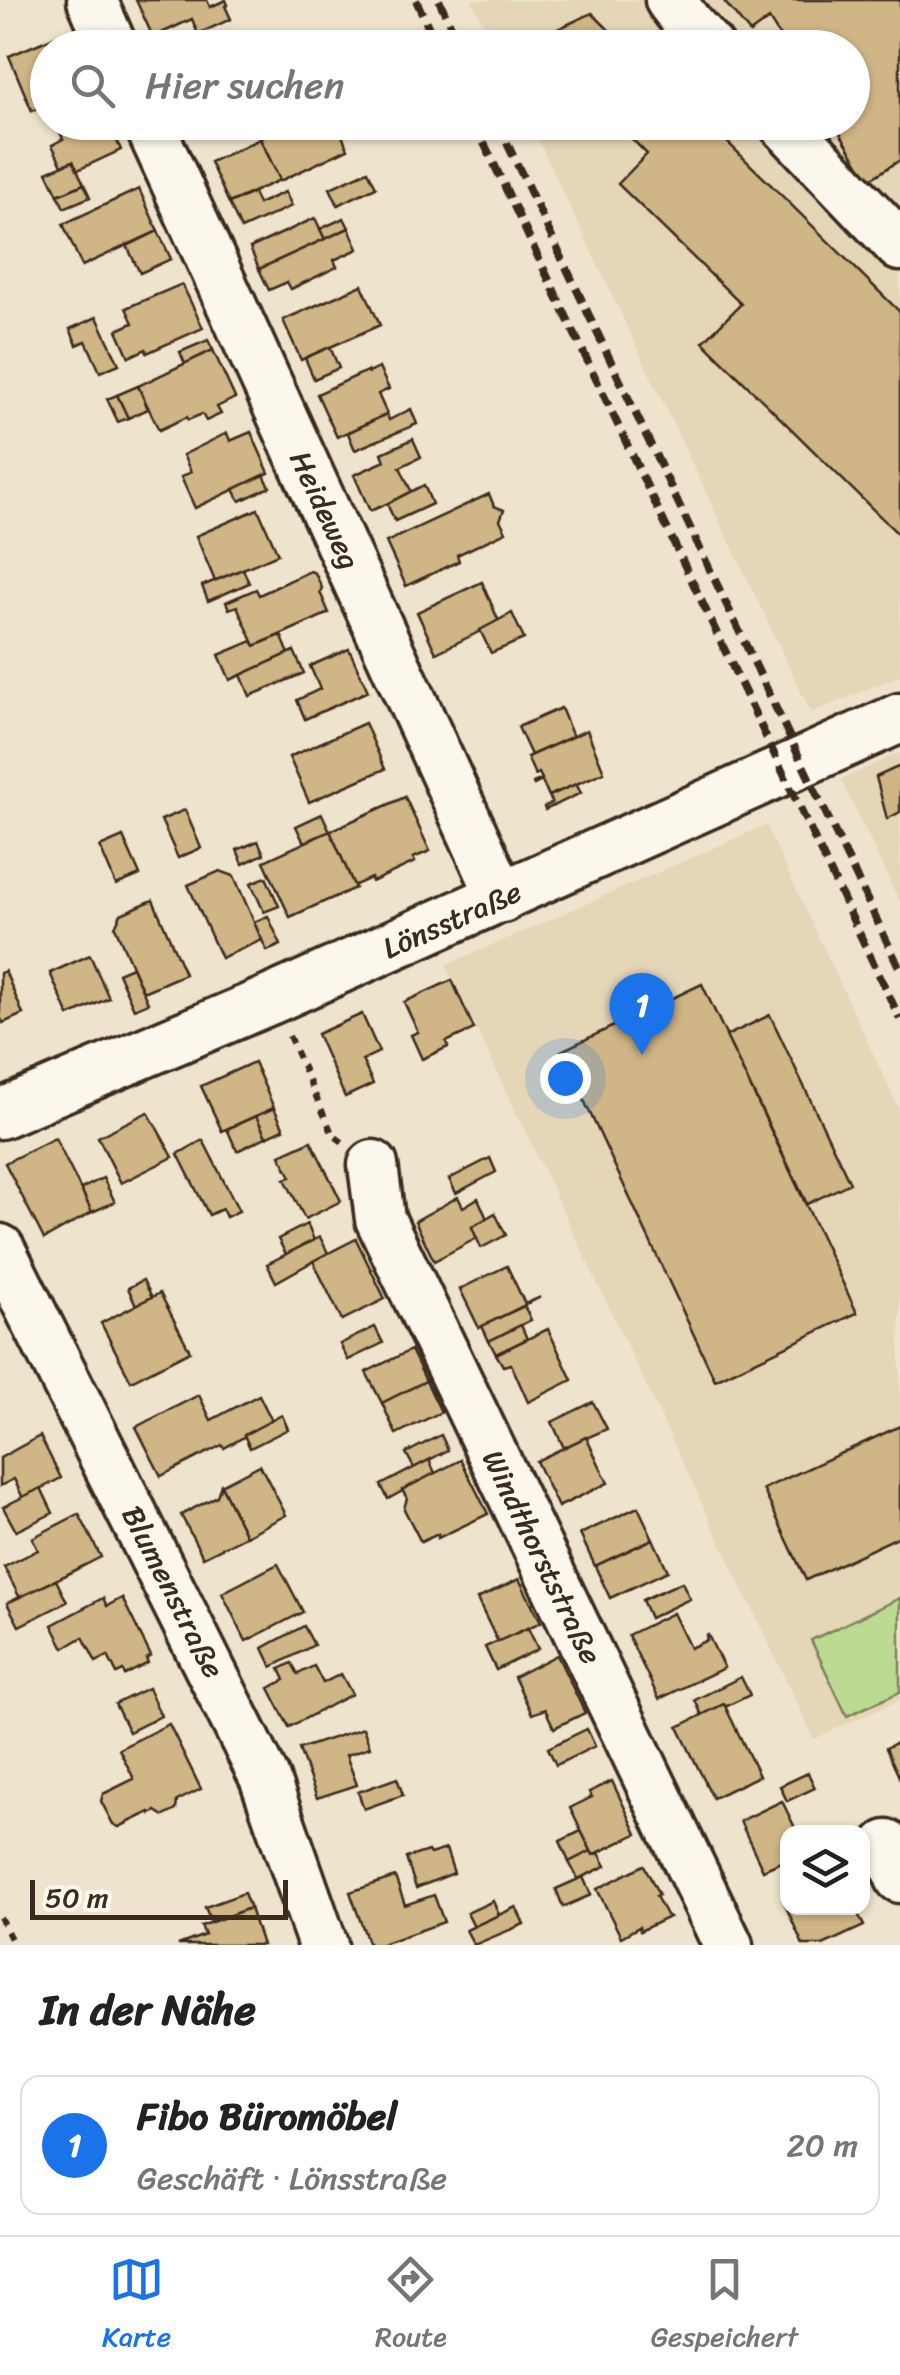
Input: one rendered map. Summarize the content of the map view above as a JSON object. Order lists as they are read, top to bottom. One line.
{"streets":{"street":["Heideweg","Lönsstraße","Windthorststraße","Blumenstraße"]},"crossings":[["Heideweg","Lönsstraße"]],"scale_bar":"50 m","page":{"search":"Hier suchen","pins":"1","scale":"50 m","heading":"In der Nähe","list":[{"mark":"1","name":"Fibo Büromöbel","note":"Geschäft · Lönsstraße","value":"20 m"}],"nav":["Karte","Route","Gespeichert"]}}
